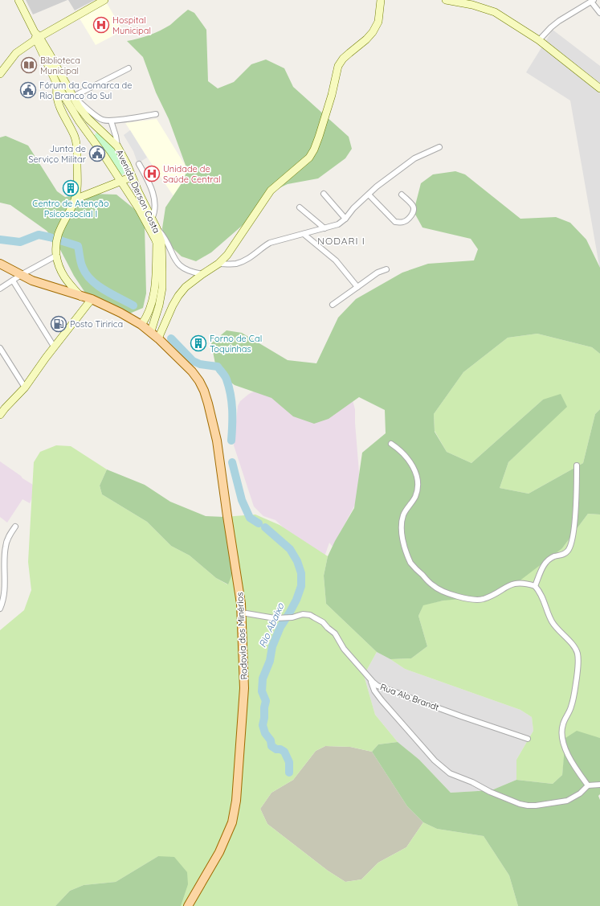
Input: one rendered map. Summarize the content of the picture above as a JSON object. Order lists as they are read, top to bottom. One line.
{"streets":{"main road":["Rodovia dos Minérios"],"street":["Avenida Derson Costa","Rua Alo Brandt"]},"crossings":[["Avenida Derson Costa","Rodovia dos Minérios"],["Rodovia dos Minérios","Rua Alo Brandt"]],"districts":["NODARI I"],"water":["Rio Abaixo"],"places":{"hospital":["Hospital Municipal","Unidade de Saúde Central"],"library":["Biblioteca Municipal"],"public building":["Fórum da Comarca de Rio Branco do Sul","Junta de Serviço Militar"],"building":["Centro de Atenção Psicossocial I","Forno de Cal Toquinhas"],"fuel station":["Posto Tiririca"]}}
